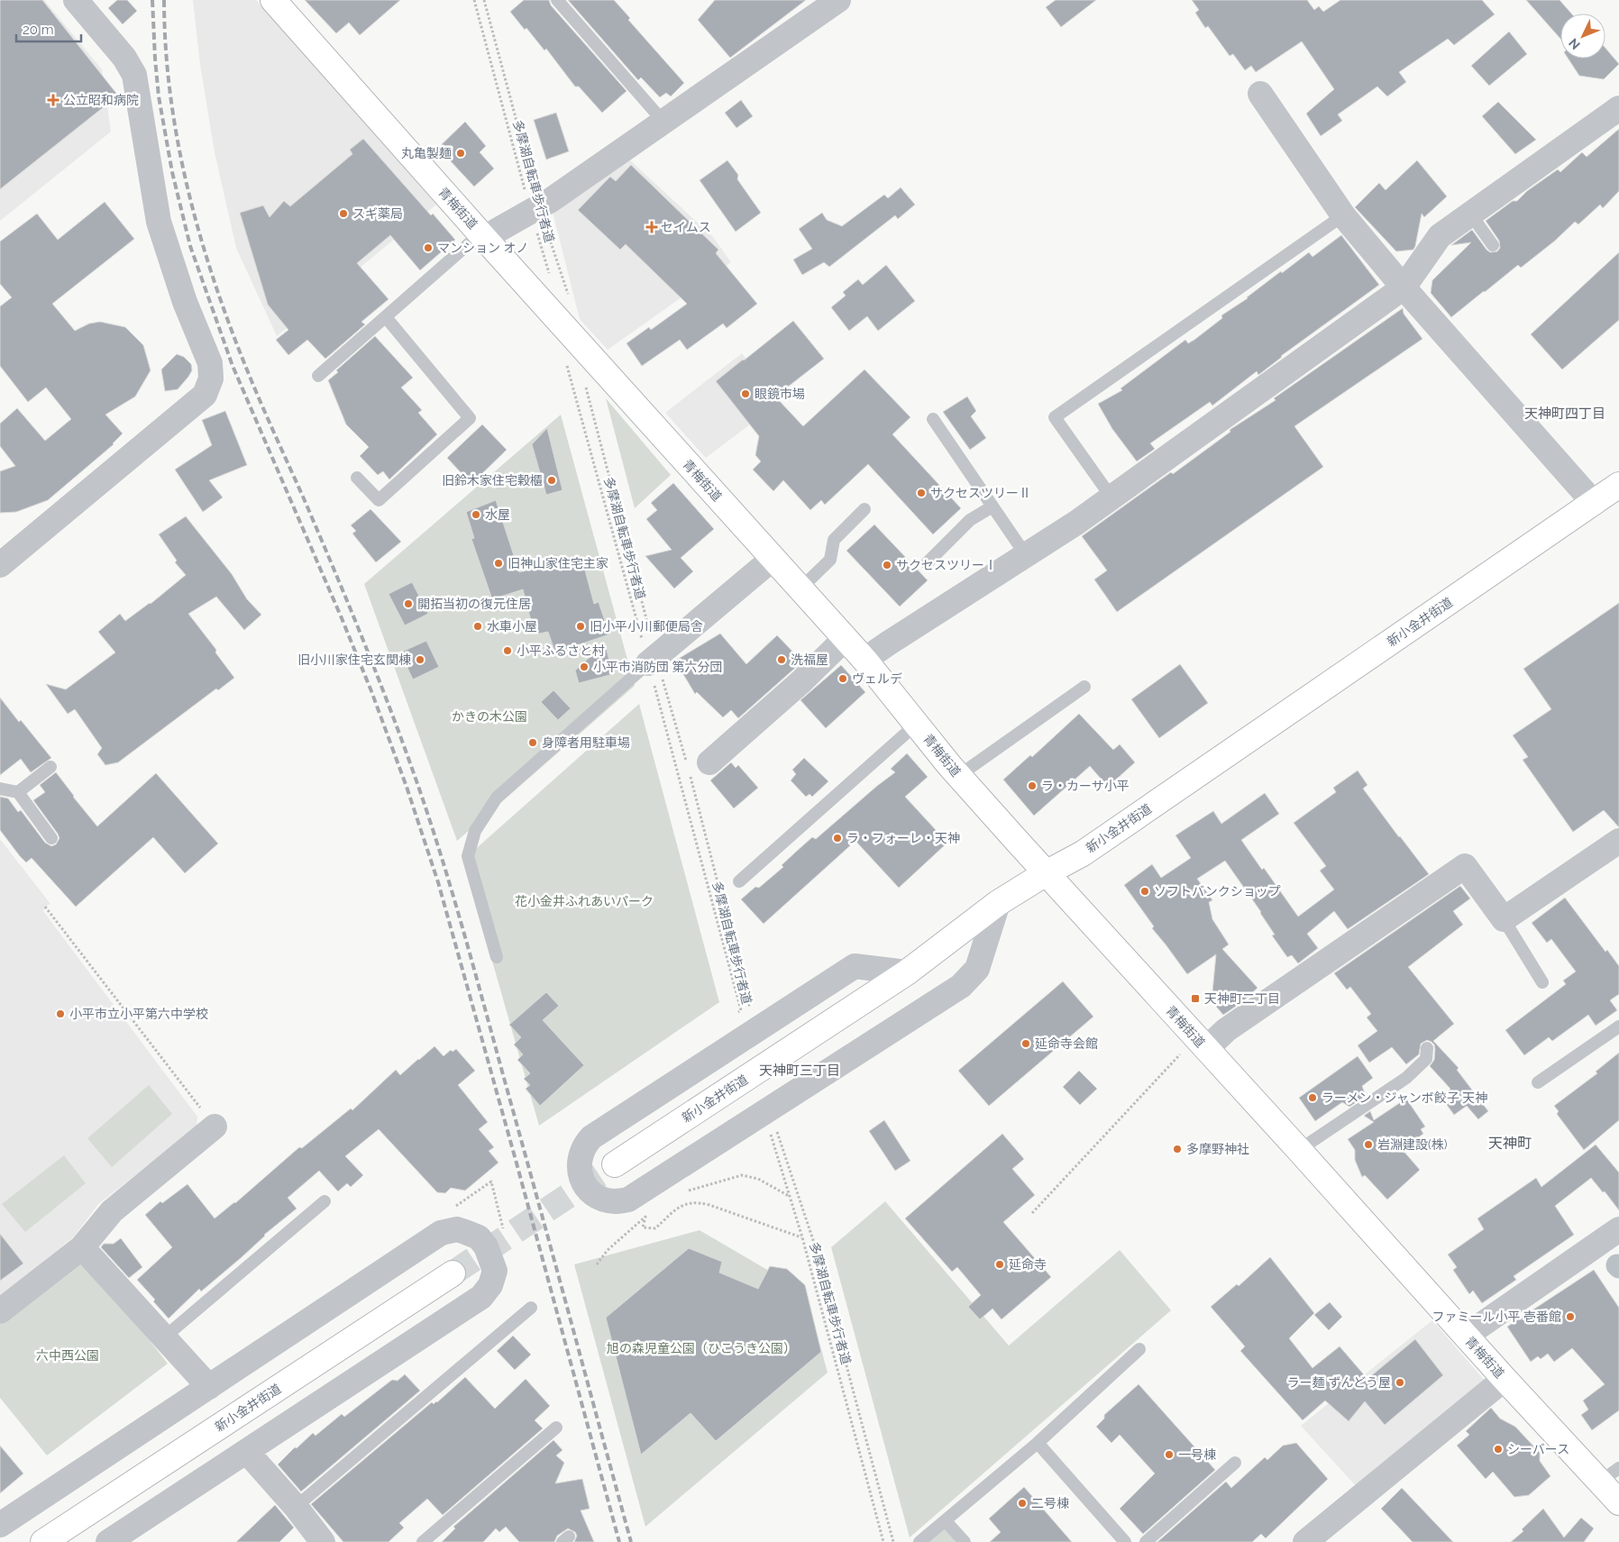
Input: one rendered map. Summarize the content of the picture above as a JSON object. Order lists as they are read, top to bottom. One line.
{"streets":{"main road":["青梅街道","新小金井街道"],"path":["多摩湖自転車歩行者道"]},"crossings":[["多摩湖自転車歩行者道","青梅街道"],["青梅街道","新小金井街道"]],"districts":["天神町四丁目","天神町三丁目","天神町"],"parks":["かきの木公園","花小金井ふれあいパーク","旭の森児童公園（ひこうき公園）","六中西公園"],"places":{"health":["公立昭和病院","セイムス"],"other":["丸亀製麺","スギ薬局","マンション オノ","眼鏡市場","旧鈴木家住宅穀櫃","サクセスツリーⅡ","水屋","旧神山家住宅主家","サクセスツリーⅠ","開拓当初の復元住居","水車小屋","旧小平小川郵便局舎","小平ふるさと村","旧小川家住宅玄関棟","洗福屋","小平市消防団 第六分団","ヴェルデ","身障者用駐車場","ラ・カーサ小平","ラ・フォーレ・天神","ソフトバンクショップ","小平市立小平第六中学校","延命寺会館","ラーメン・ジャンボ餃子 天神","岩淵建設(株)","多摩野神社","延命寺","ファミール小平 壱番館","ラー麺 ずんどう屋","シーバース","一号棟","二号棟"],"transit":["天神町二丁目"]},"scale_bar":"20 m","north":"bottom left"}
